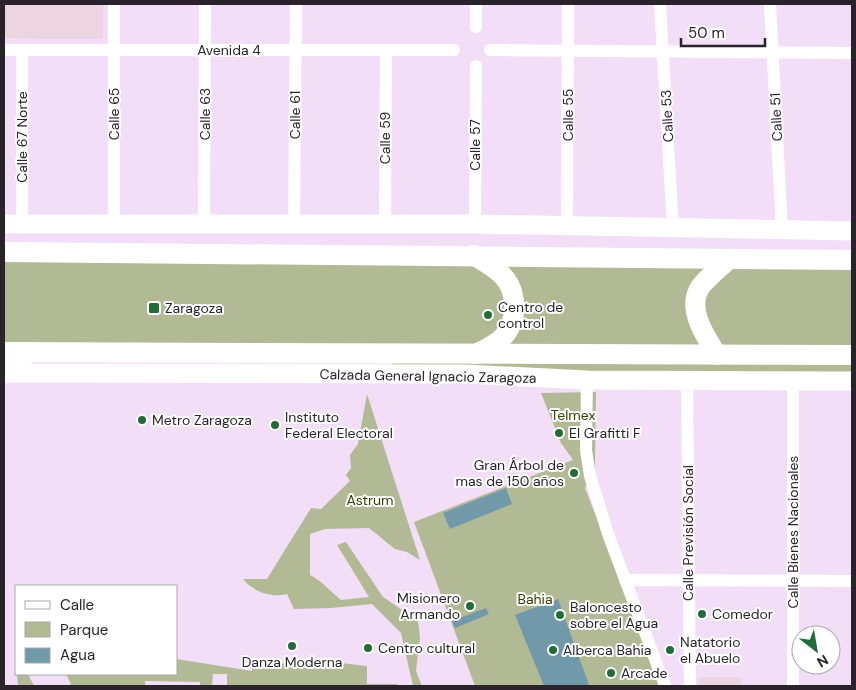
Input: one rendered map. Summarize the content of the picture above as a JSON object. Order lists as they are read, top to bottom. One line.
{"streets":{"main road":["Calzada General Ignacio Zaragoza"],"street":["Avenida 4","Calle 65","Calle 63","Calle 61","Calle 55","Calle 53","Calle 51","Calle 67 Norte","Calle 59","Calle 57","Calle Bienes Nacionales","Calle Previsión Social"]},"crossings":[["Avenida 4","Calle 65"],["Avenida 4","Calle 63"],["Avenida 4","Calle 61"],["Avenida 4","Calle 67 Norte"],["Avenida 4","Calle 59"],["Calzada General Ignacio Zaragoza","Calle Bienes Nacionales"],["Calzada General Ignacio Zaragoza","Calle Previsión Social"]],"parks":["Telmex","Astrum","Bahia"],"places":{"transit":["Zaragoza"],"other":["Centro de control","Metro Zaragoza","Instituto Federal Electoral","El Grafitti F","Gran Árbol de mas de 150 años","Misionero Armando","Comedor","Baloncesto sobre el Agua","Danza Moderna","Centro cultural","Alberca Bahia","Natatorio el Abuelo","Arcade"]},"legend":["Calle","Parque","Agua"],"scale_bar":"50 m","north":"bottom right"}
